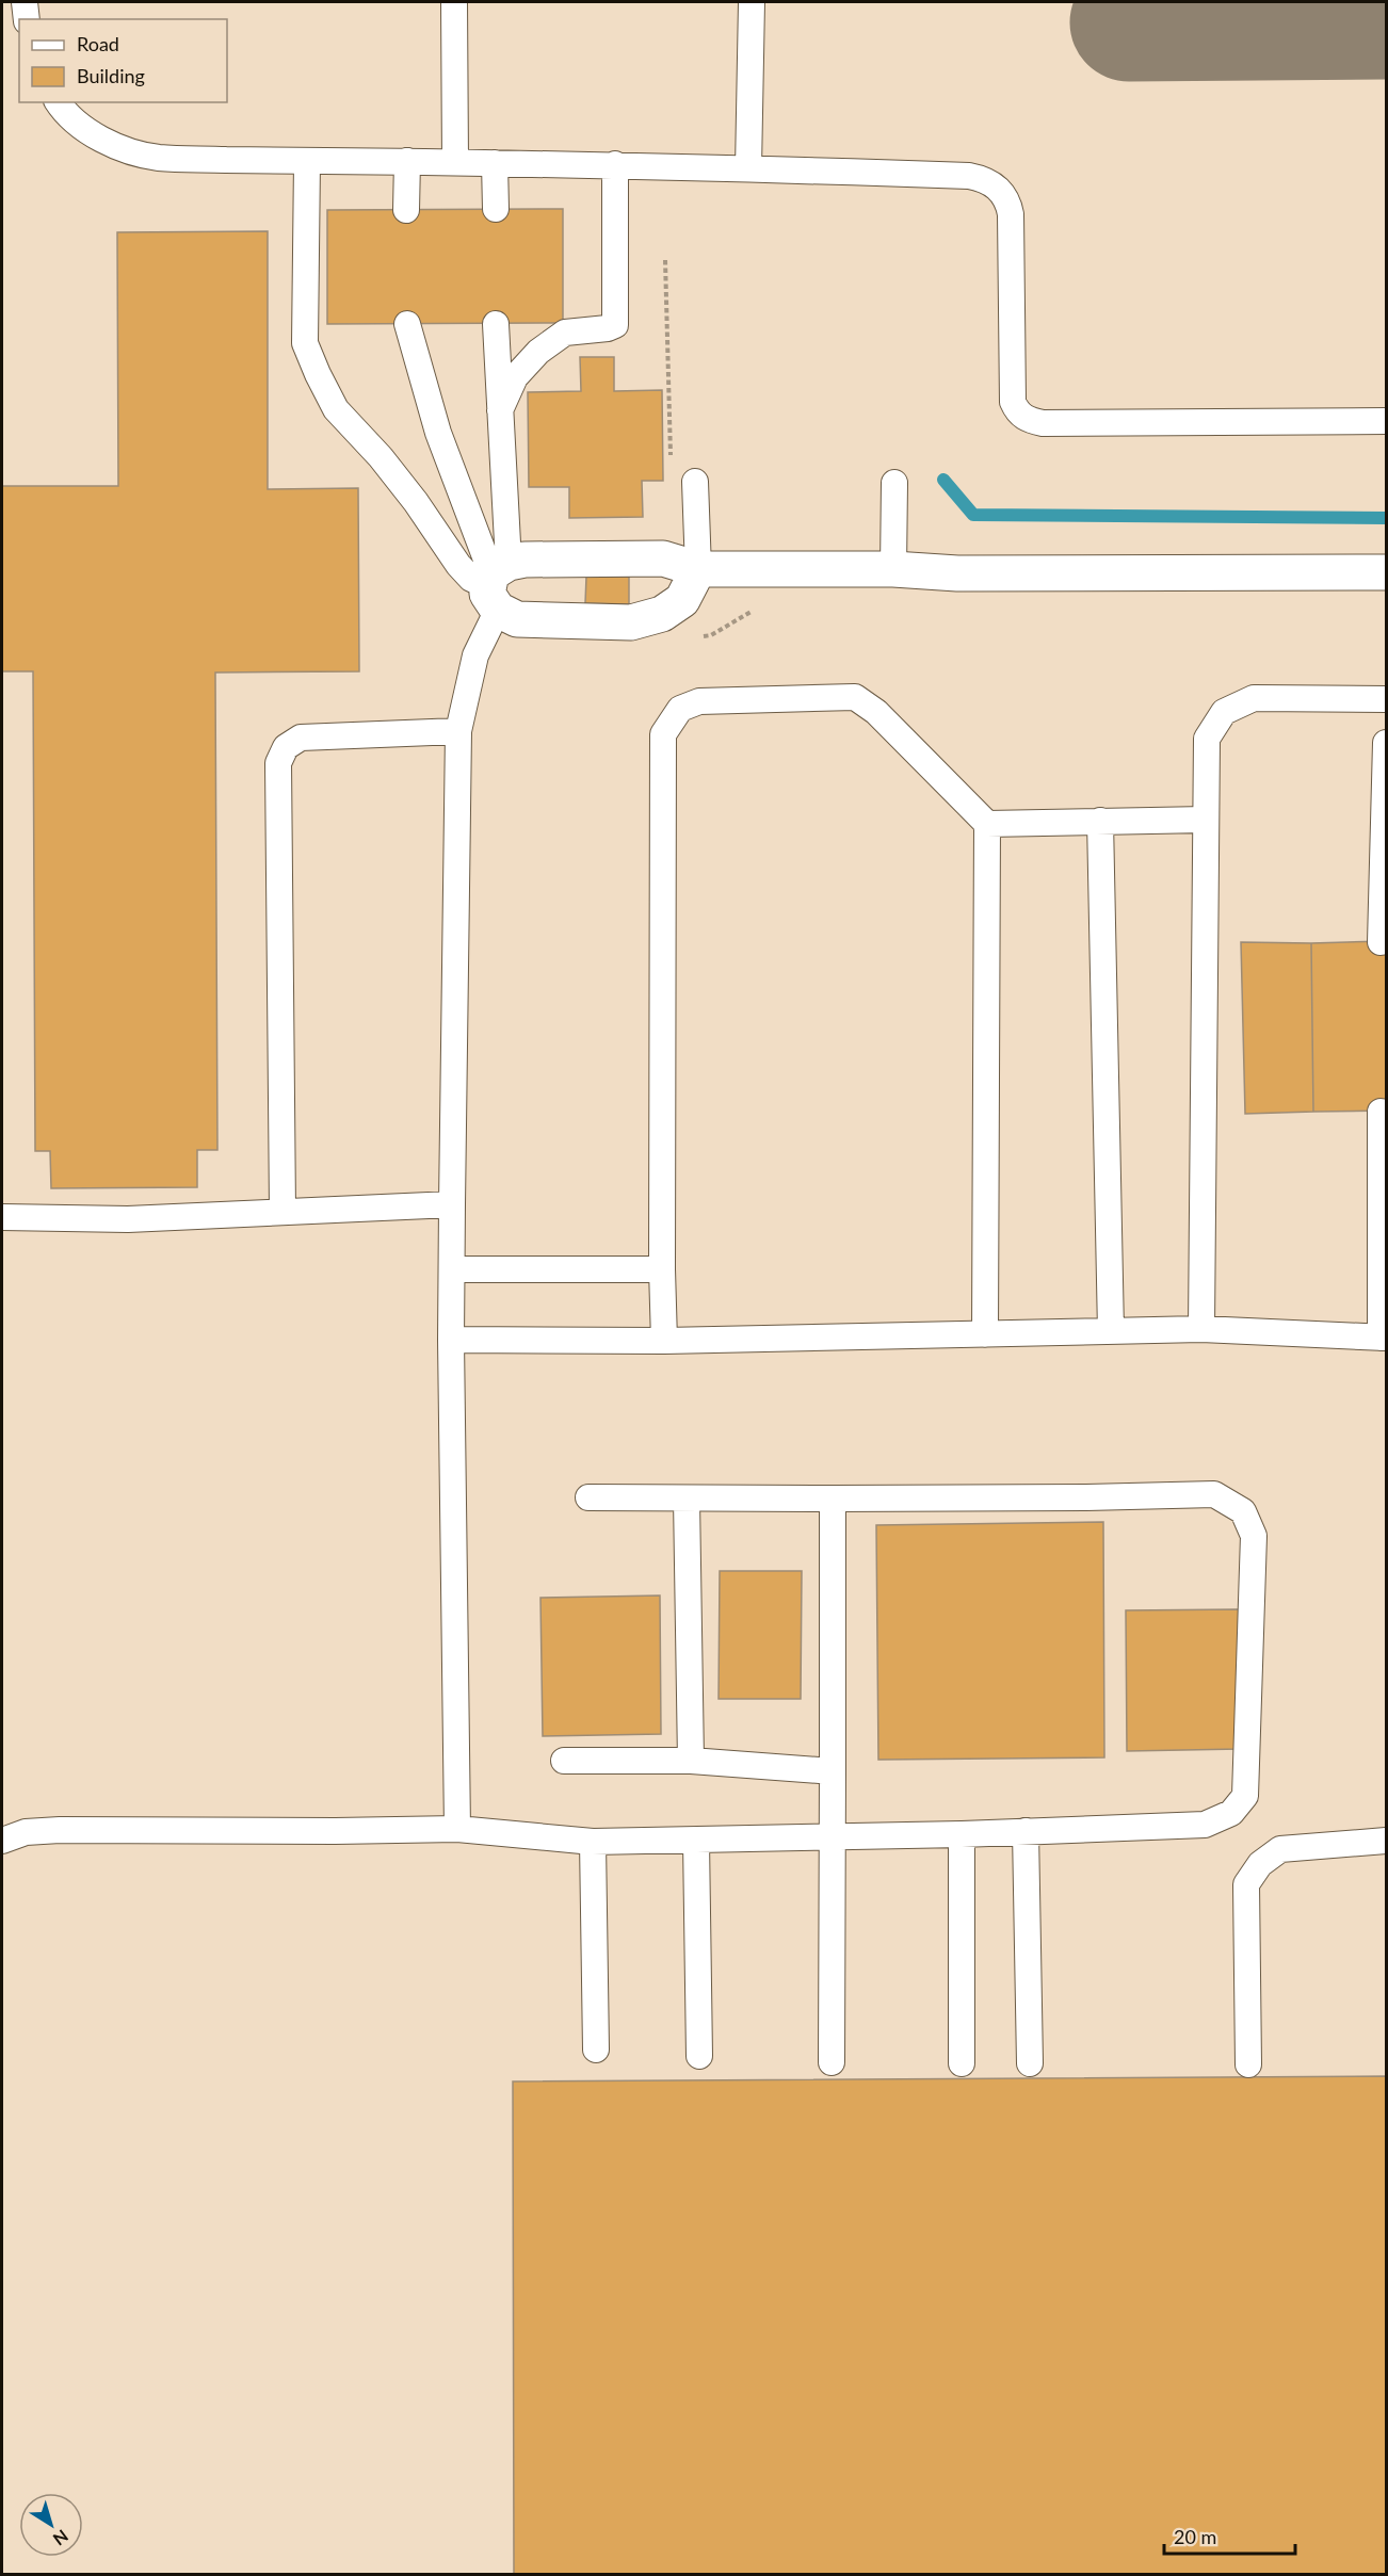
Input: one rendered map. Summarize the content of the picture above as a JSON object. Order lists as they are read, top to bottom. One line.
{"legend":["Road","Building"],"scale_bar":"20 m","north":"bottom right"}
